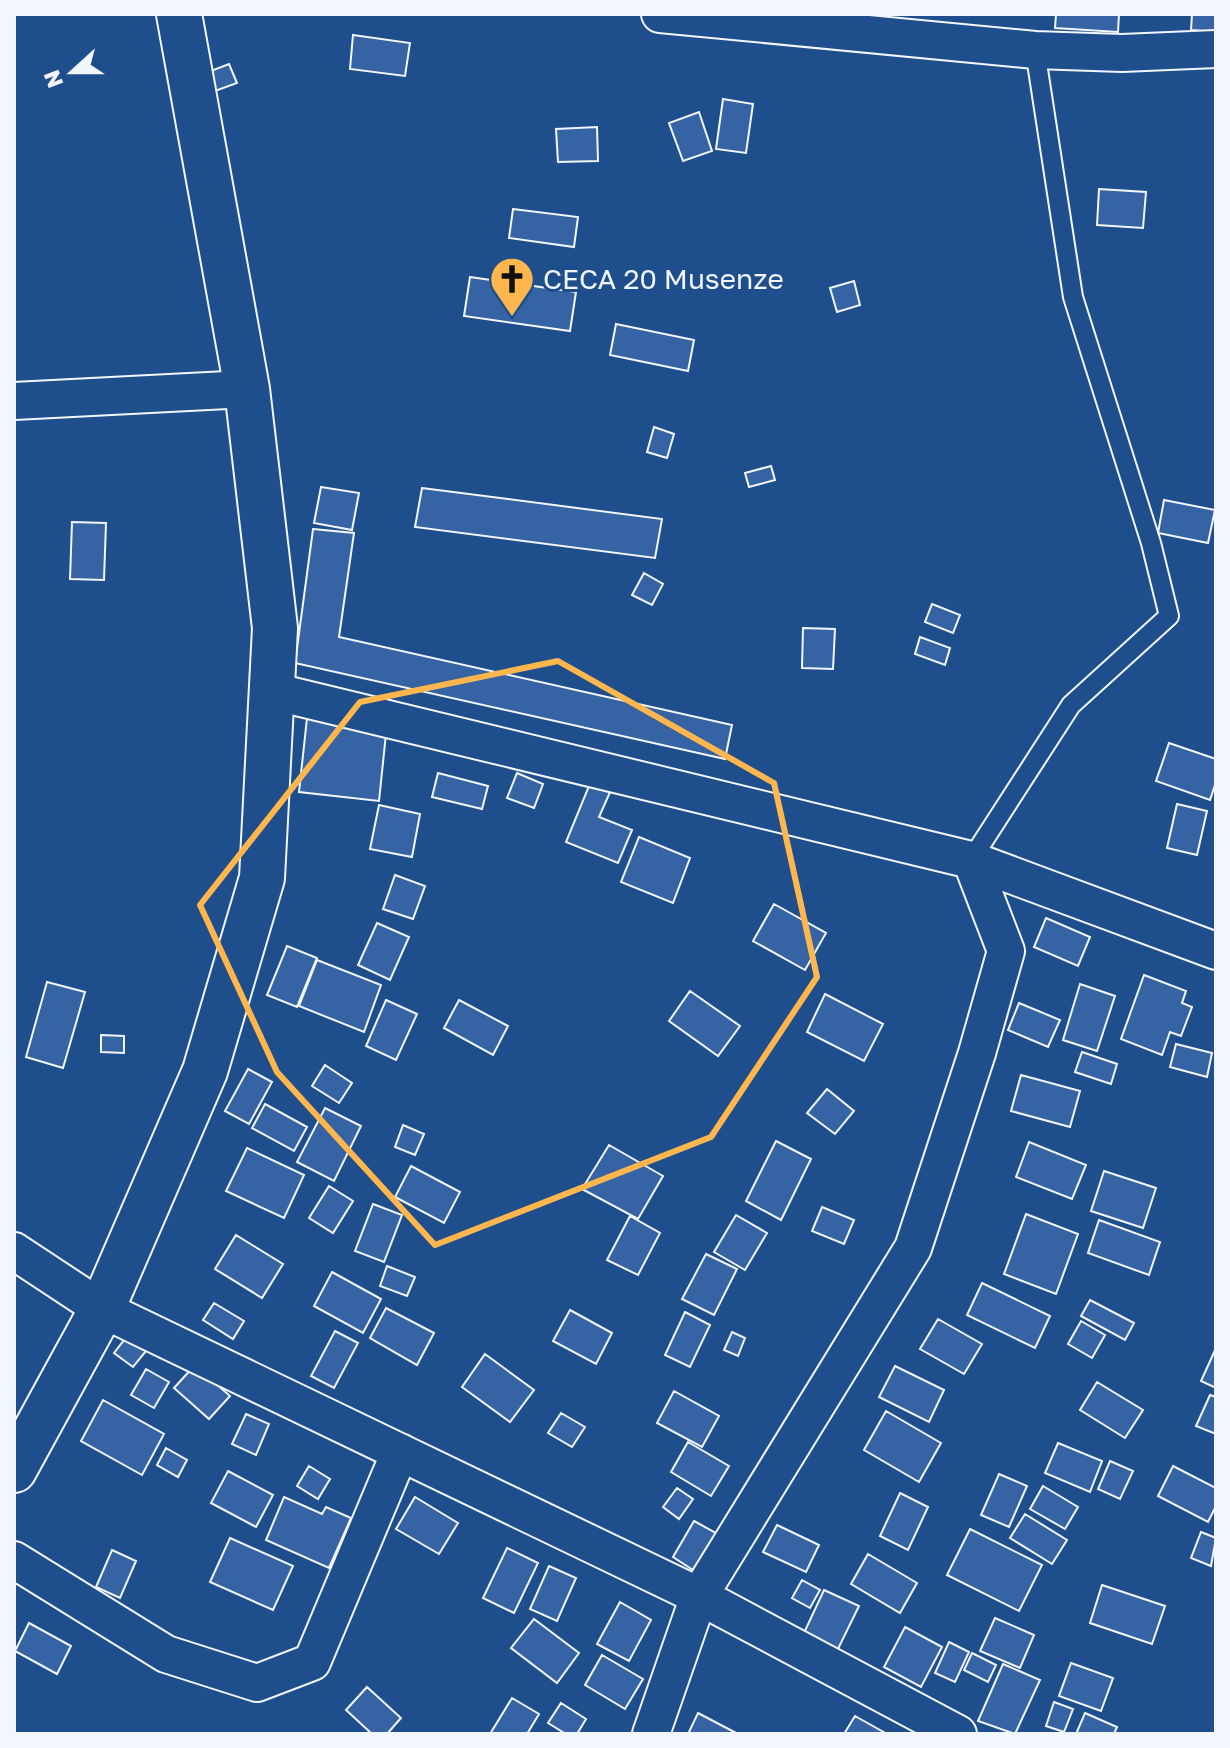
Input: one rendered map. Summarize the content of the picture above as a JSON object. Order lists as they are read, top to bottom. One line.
{"places":{"church":["CECA 20 Musenze"]},"north":"left"}
